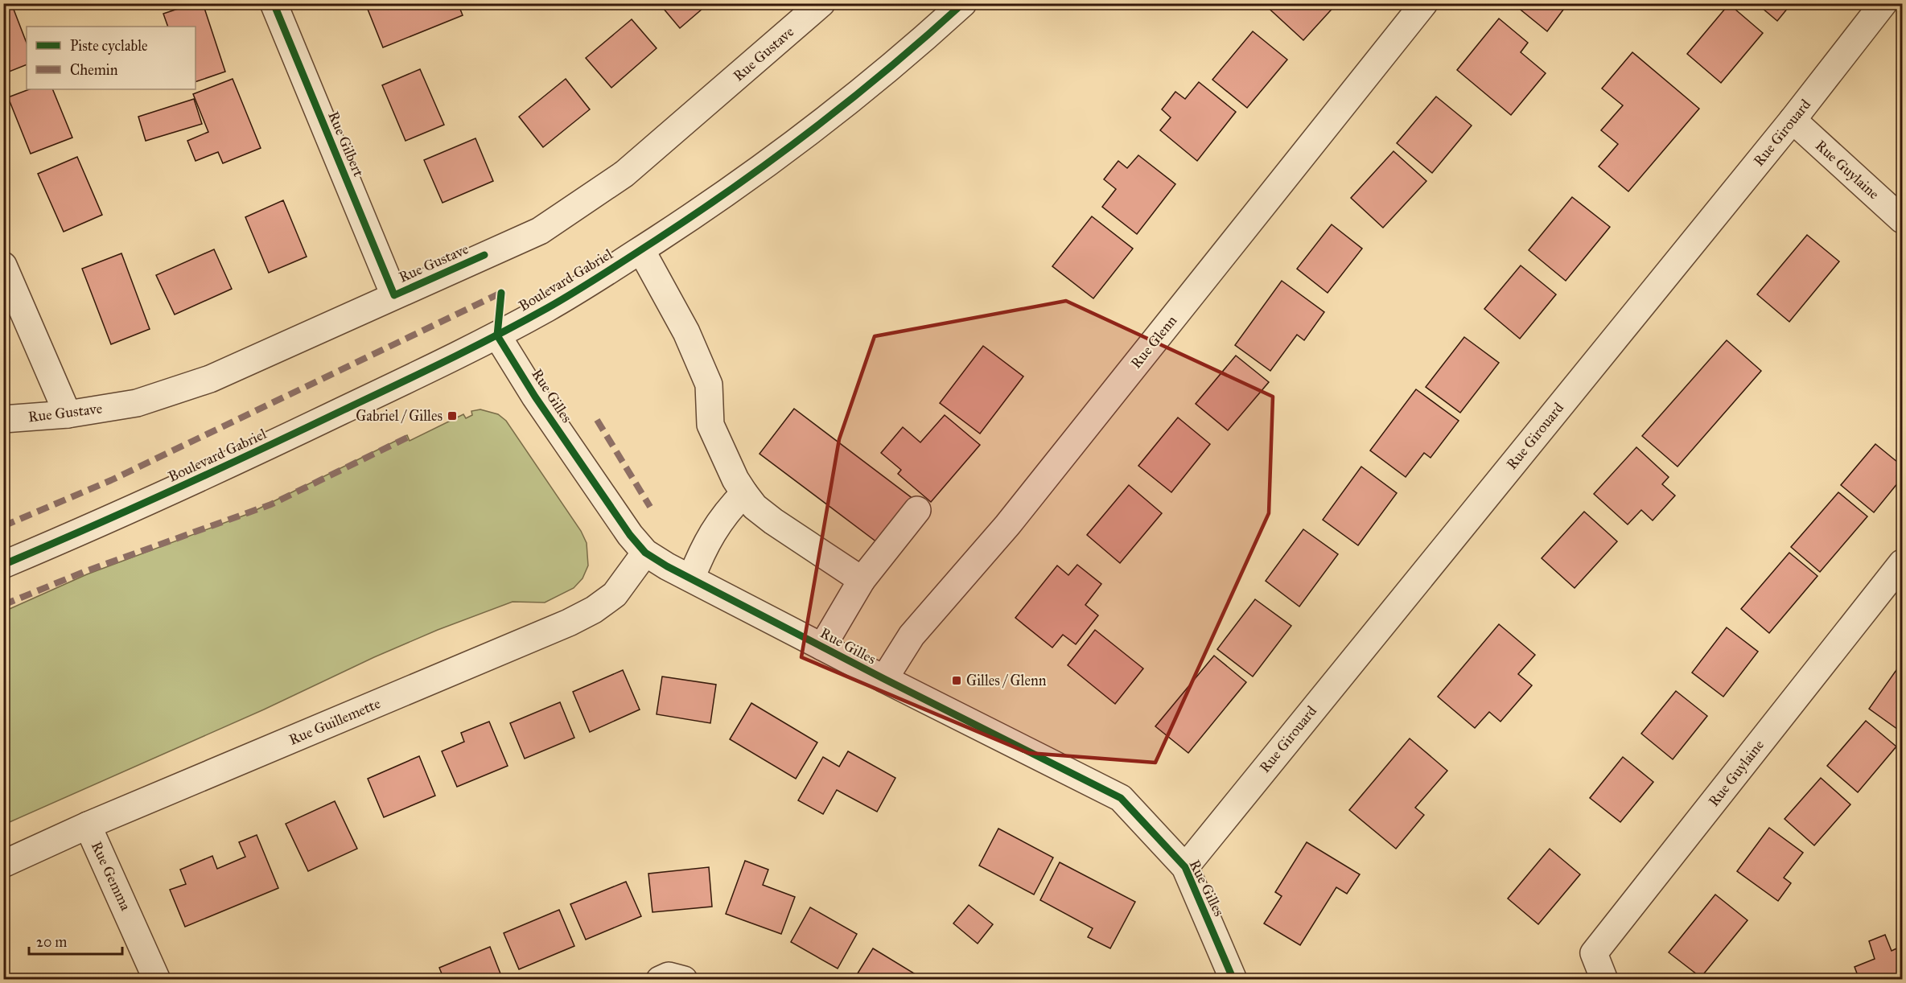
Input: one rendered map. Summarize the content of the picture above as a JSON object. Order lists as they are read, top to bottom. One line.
{"streets":{"street":["Rue Gustave","Rue Girouard","Rue Gilbert","Rue Guylaine","Boulevard Gabriel","Rue Glenn","Rue Gilles","Rue Guillemette","Rue Gemma"]},"crossings":[["Rue Gustave","Rue Gilbert"],["Rue Girouard","Rue Guylaine"],["Rue Girouard","Rue Gilles"],["Boulevard Gabriel","Rue Gilles"],["Rue Glenn","Rue Gilles"],["Rue Gilles","Rue Guillemette"],["Rue Guillemette","Rue Gemma"]],"places":{"transit":["Gabriel / Gilles","Gilles / Glenn"]},"legend":["Piste cyclable","Chemin"],"scale_bar":"20 m"}
